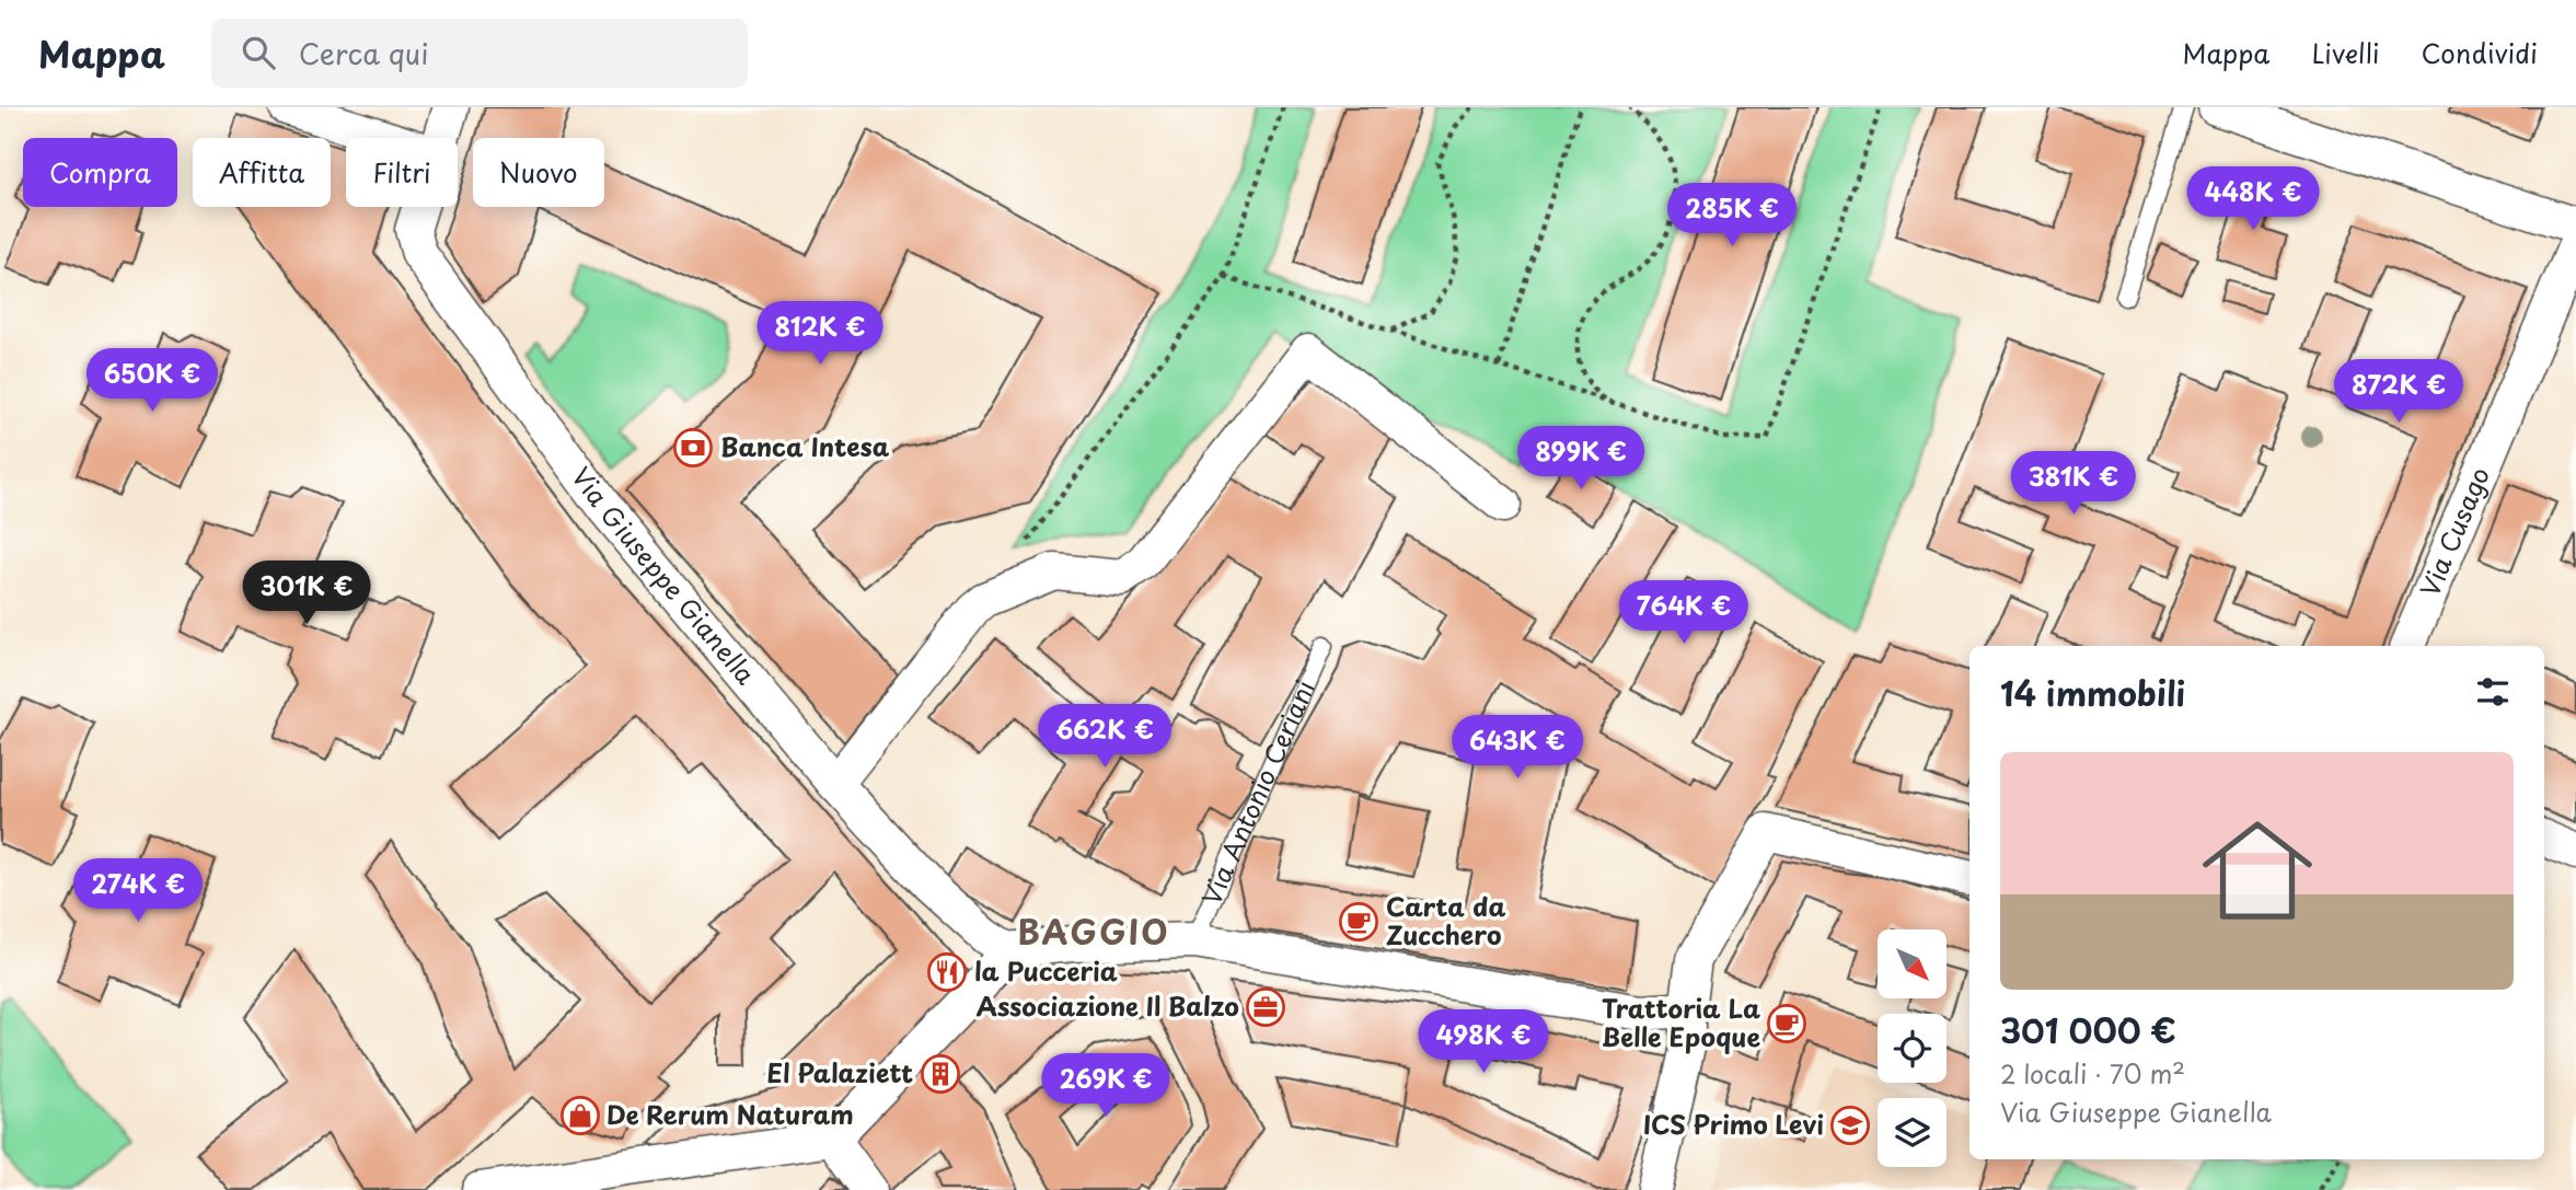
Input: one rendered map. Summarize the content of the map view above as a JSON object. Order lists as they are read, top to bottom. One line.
{"streets":{"street":["Via Cusago","Via Giuseppe Gianella","Via Antonio Ceriani"]},"crossings":[["Via Giuseppe Gianella","Via Antonio Ceriani"]],"districts":["BAGGIO"],"places":{"bank":["Banca Intesa"],"cafe":["Carta da Zucchero","Trattoria La Belle Epoque"],"restaurant":["la Pucceria"],"office":["Associazione Il Balzo"],"building":["El Palaziett"],"shop":["De Rerum Naturam"],"school or university":["ICS Primo Levi"]},"north":"bottom right","page":{"header":"Mappa","search":"Cerca qui","nav":["Mappa","Livelli","Condividi"],"chip":["Compra","Affitta","Filtri","Nuovo"],"price":["448K €","285K €","812K €","650K €","872K €","899K €","381K €","301K €","764K €","662K €","643K €","274K €","498K €","269K €"],"heading":"14 immobili","list":[{"name":"301 000 €","note":"2 locali · 70 m² · Via Giuseppe Gianella"}]}}
